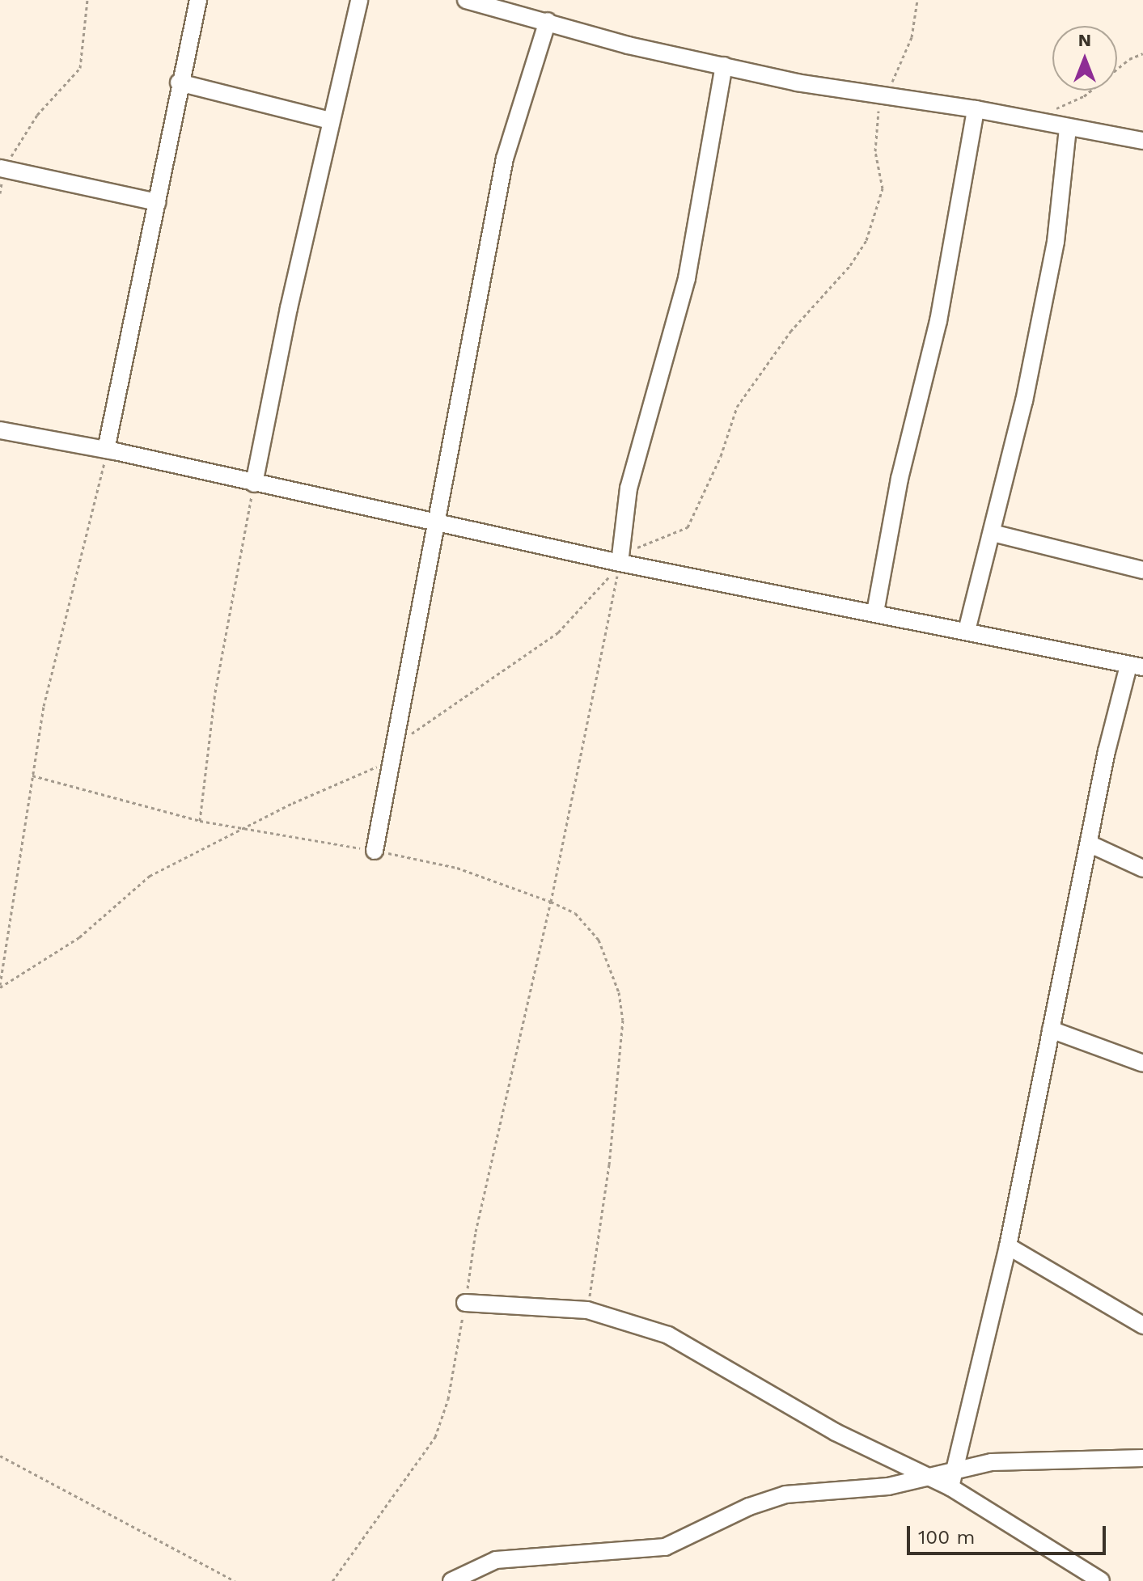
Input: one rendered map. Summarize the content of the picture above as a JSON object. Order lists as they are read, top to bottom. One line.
{"scale_bar":"100 m","north":"top"}
